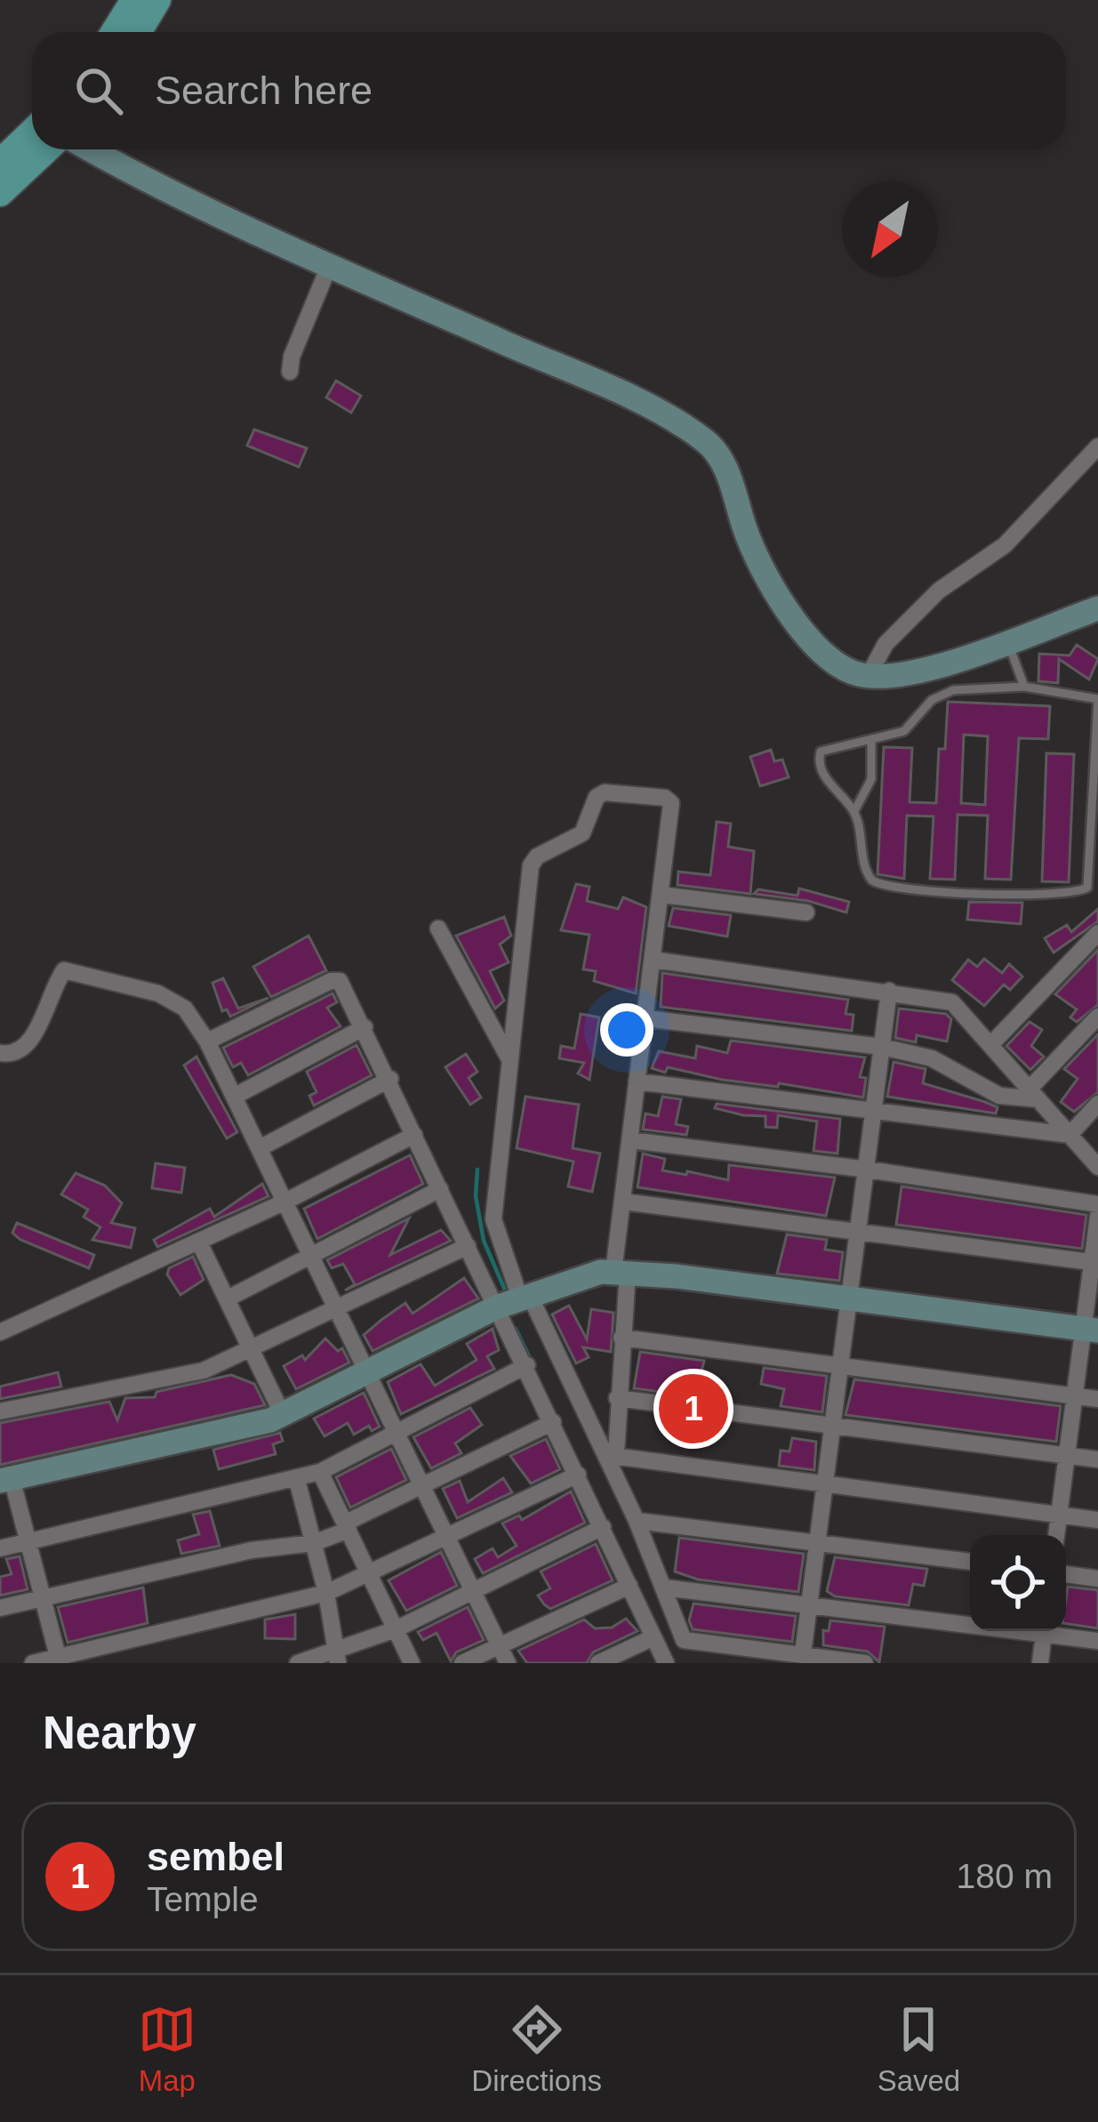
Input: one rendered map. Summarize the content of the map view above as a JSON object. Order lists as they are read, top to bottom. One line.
{"north":"bottom left","page":{"search":"Search here","pins":"1","heading":"Nearby","list":[{"mark":"1","name":"sembel","note":"Temple","value":"180 m"}],"nav":["Map","Directions","Saved"]}}
